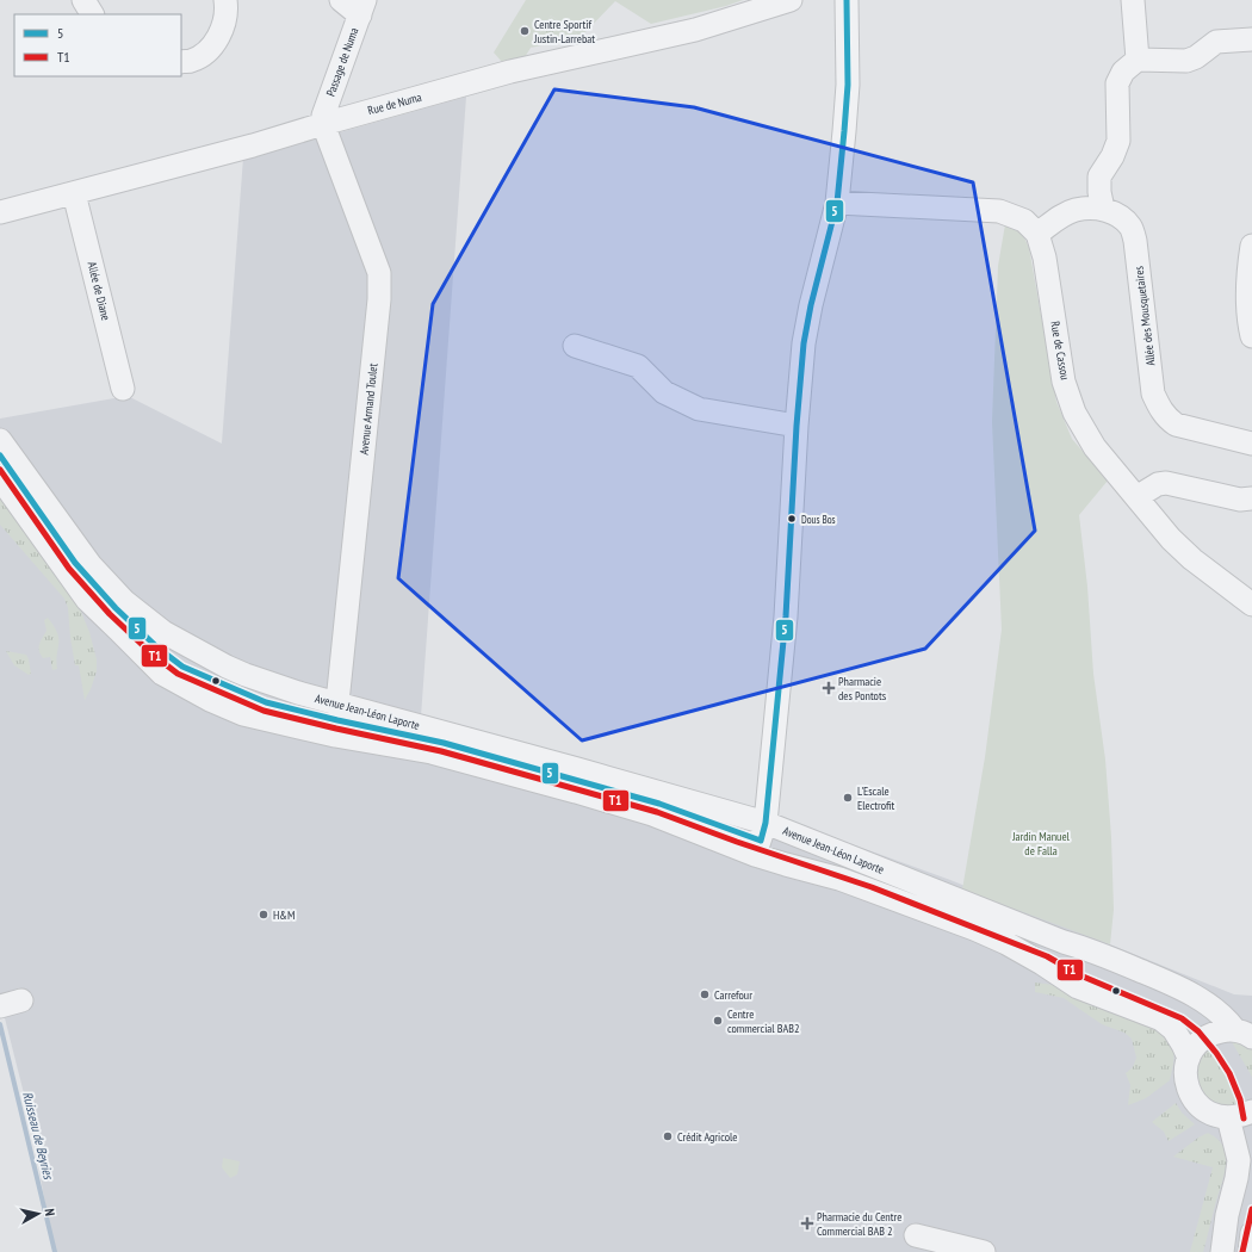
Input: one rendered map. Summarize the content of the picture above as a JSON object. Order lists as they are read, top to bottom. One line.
{"streets":{"street":["Passage de Numa","Rue de Numa","Allée de Diane","Allée des Mousquetaires","Rue de Cassou","Avenue Armand Toulet","Avenue Jean-Léon Laporte"]},"crossings":[["Passage de Numa","Rue de Numa"],["Passage de Numa","Avenue Armand Toulet"],["Rue de Numa","Allée de Diane"],["Rue de Numa","Avenue Armand Toulet"],["Avenue Armand Toulet","Avenue Jean-Léon Laporte"]],"water":["Ruisseau de Beyries"],"parks":["Jardin Manuel de Falla"],"places":{"other":["Centre Sportif Justin-Larrebat","Dous Bos","L'Escale Electrofit","H&M","Carrefour","Centre commercial BAB2","Crédit Agricole"],"health":["Pharmacie des Pontots","Pharmacie du Centre Commercial BAB 2"]},"lines":["transit line 5","transit line T1"],"legend":["5","T1"],"north":"right"}
